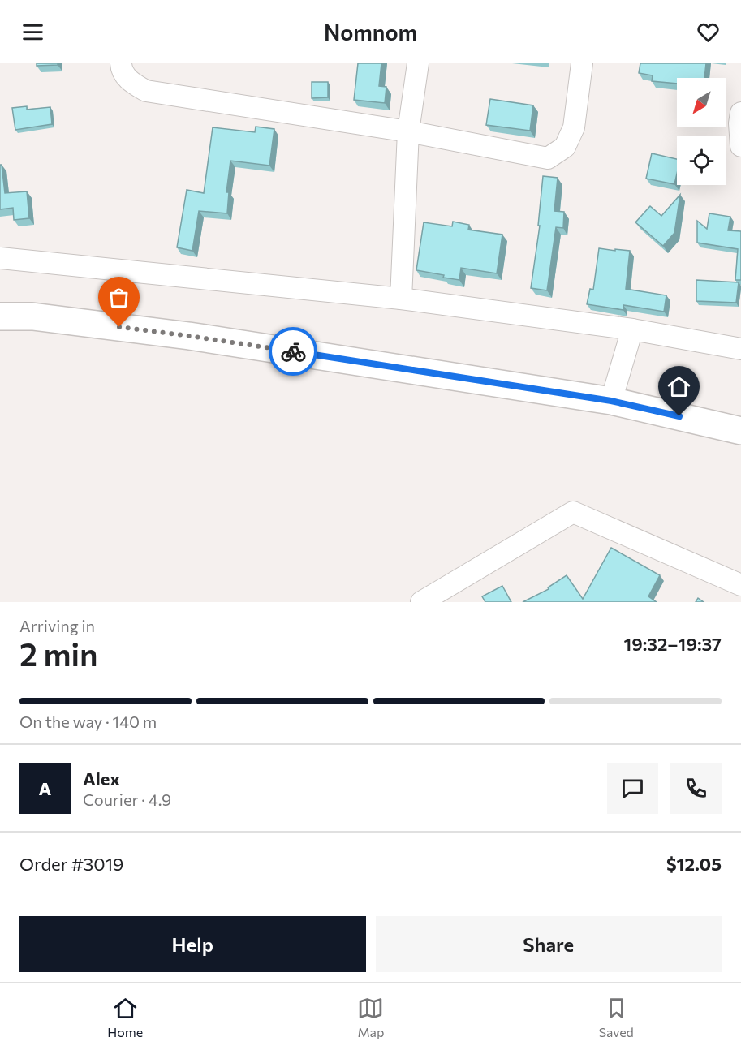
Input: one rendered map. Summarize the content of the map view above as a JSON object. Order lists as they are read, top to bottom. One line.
{"north":"bottom left","page":{"header":"Nomnom","heading":["2 min","Arriving in","19:32–19:37"],"panel":["Alex","Courier · 4.9","Order #3019","$12.05"],"bar":"On the way · 140 m","round":"A","buttons":["Help","Share"],"tabs":["Home","Map","Saved"]}}
